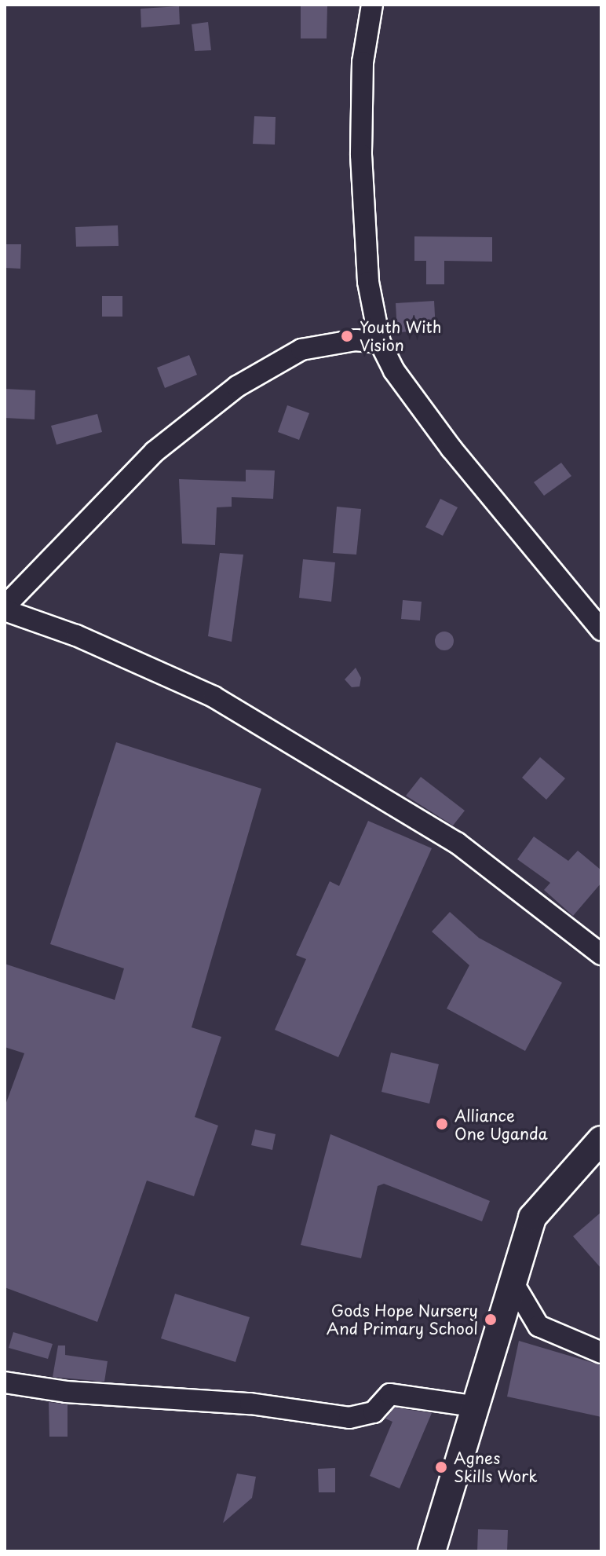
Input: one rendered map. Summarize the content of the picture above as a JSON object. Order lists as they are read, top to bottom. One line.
{"places":["Youth With Vision","Alliance One Uganda","Gods Hope Nursery And Primary School","Agnes Skills Work"]}
